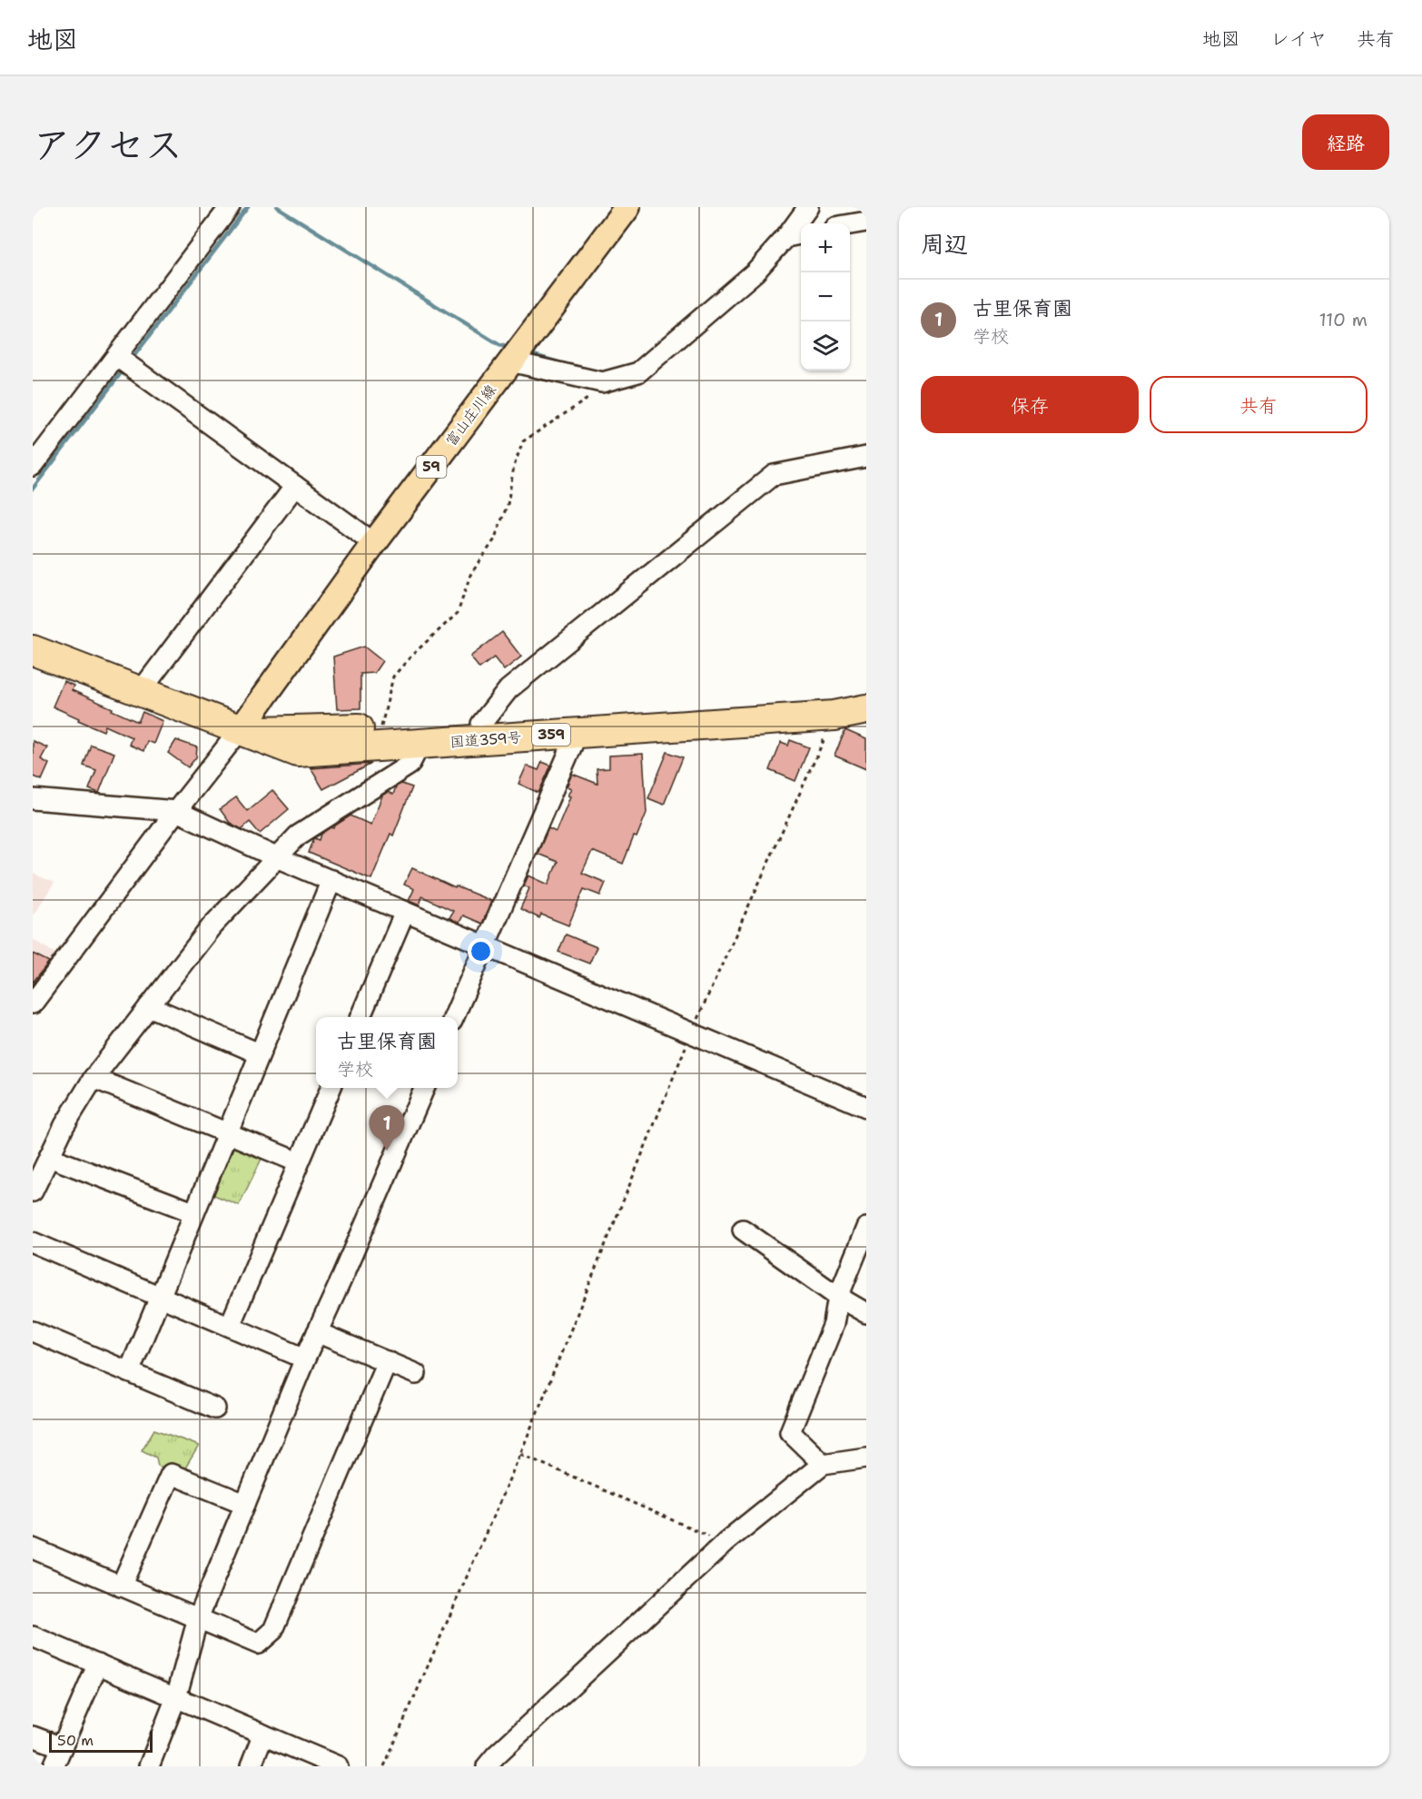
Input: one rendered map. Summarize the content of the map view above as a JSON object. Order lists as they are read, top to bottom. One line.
{"streets":{"highway":["359","国道359号"],"main road":["富山庄川線","59"]},"crossings":[["富山庄川線","国道359号"]],"scale_bar":"50 m","page":{"header":"地図","nav":["地図","レイヤ","共有"],"title":"アクセス","buttons":["経路",["保存","共有"]],"heading":"周辺","map_buttons":["+","−"],"list":[{"mark":"1","name":"古里保育園","note":"学校","value":"110 m"}],"popup":["古里保育園","学校"],"pins":"1","scale":"50 m"}}
